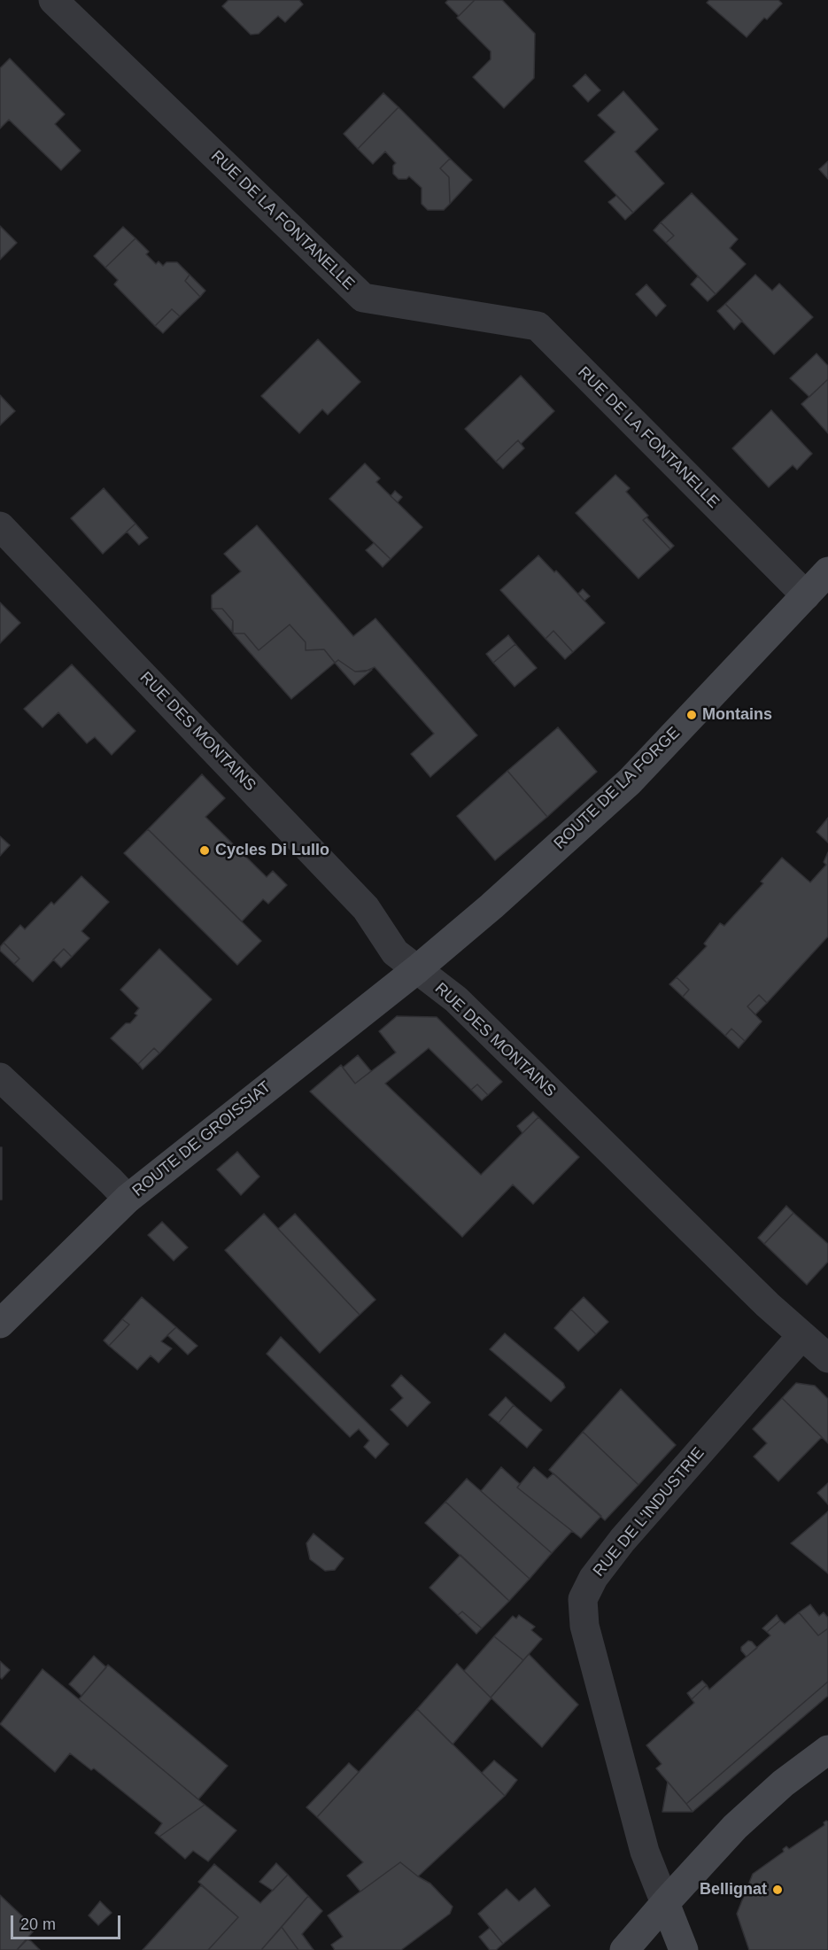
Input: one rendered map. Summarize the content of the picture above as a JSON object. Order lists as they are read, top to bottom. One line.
{"streets":{"main road":["ROUTE DE LA FORGE","ROUTE DE GROISSIAT"],"street":["RUE DE LA FONTANELLE","RUE DES MONTAINS","RUE DE L'INDUSTRIE"]},"crossings":[["RUE DE LA FONTANELLE","ROUTE DE LA FORGE"],["RUE DES MONTAINS","ROUTE DE LA FORGE"],["RUE DES MONTAINS","ROUTE DE GROISSIAT"],["RUE DES MONTAINS","RUE DE L'INDUSTRIE"],["ROUTE DE LA FORGE","ROUTE DE GROISSIAT"]],"places":["Montains","Cycles Di Lullo","Bellignat"],"scale_bar":"20 m"}
